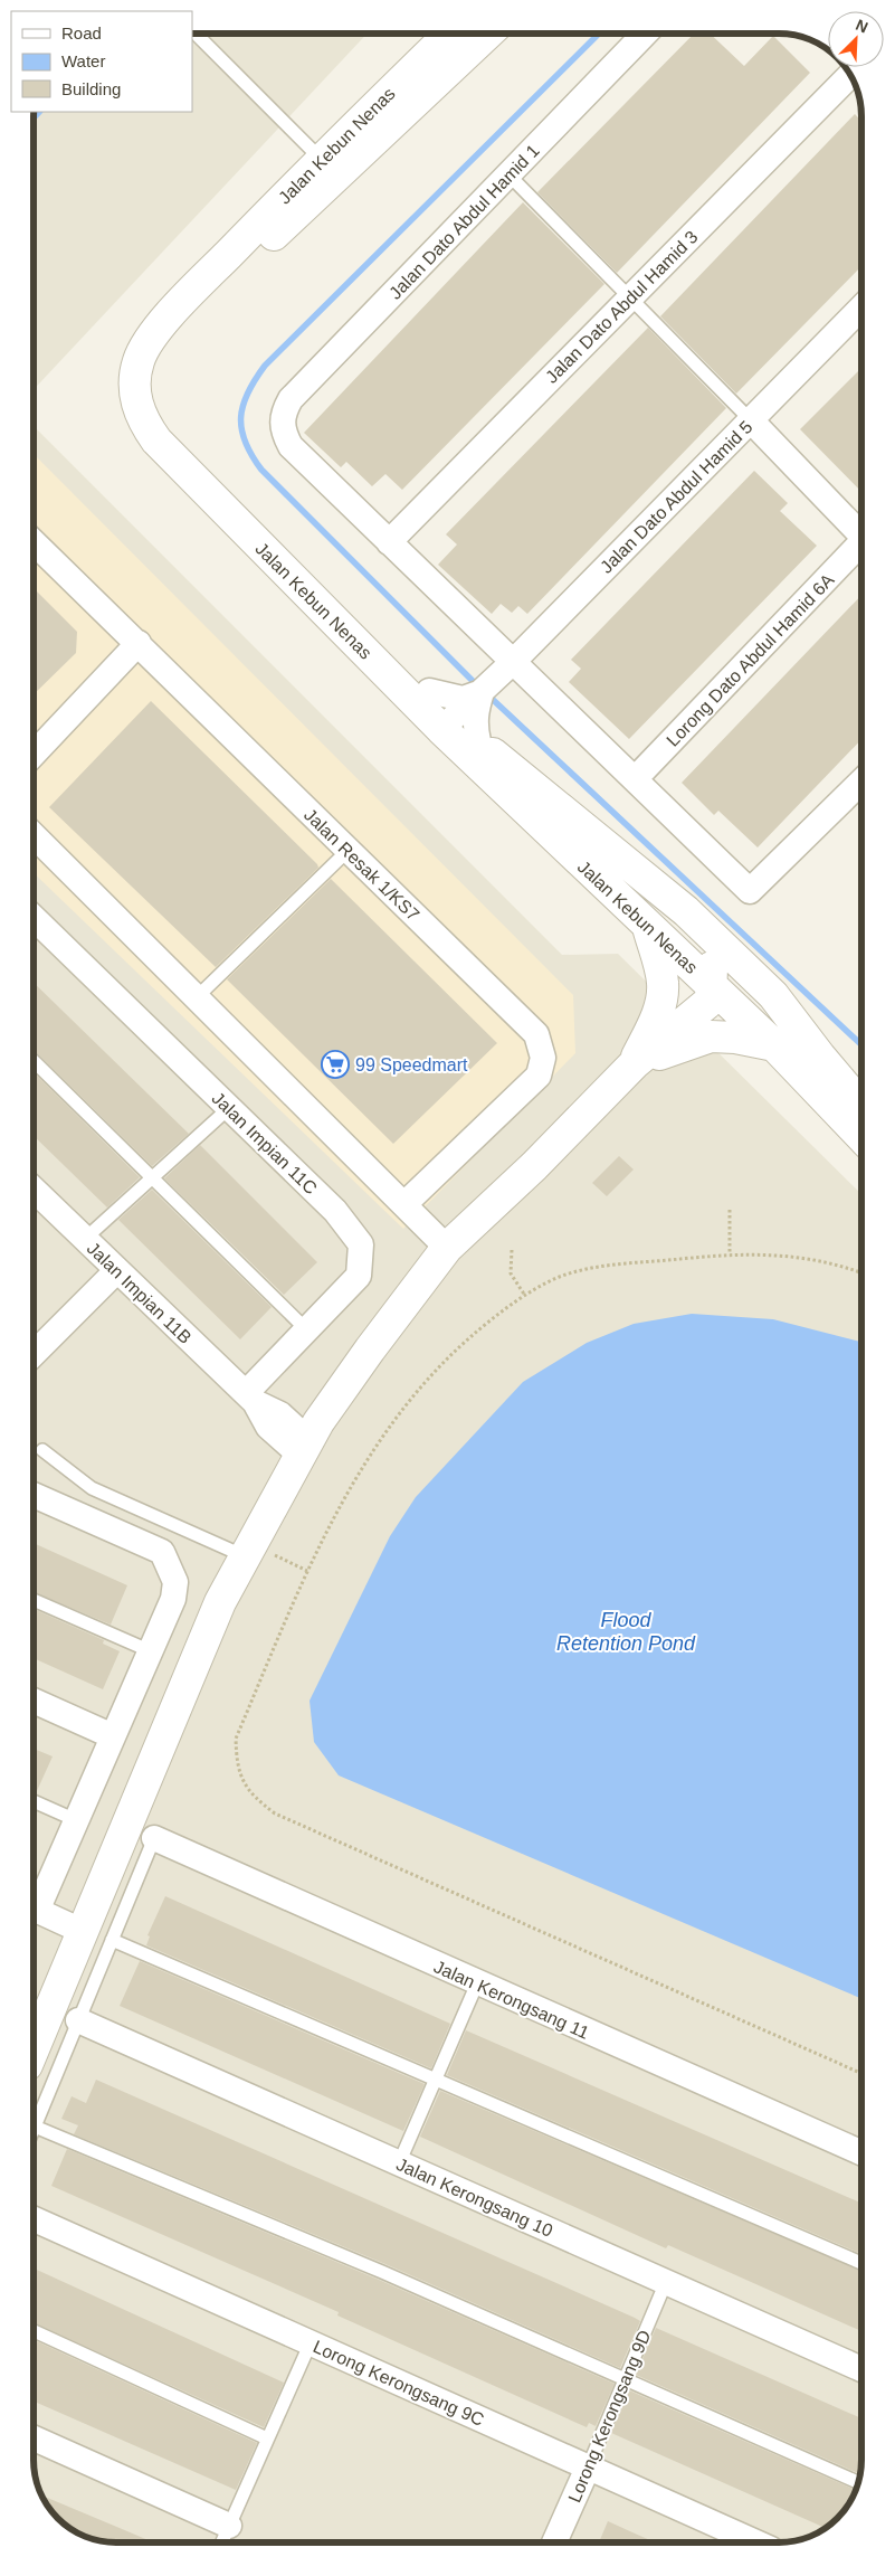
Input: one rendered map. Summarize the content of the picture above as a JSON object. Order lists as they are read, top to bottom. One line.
{"streets":{"street":["Jalan Kebun Nenas","Jalan Dato Abdul Hamid 1","Jalan Dato Abdul Hamid 3","Jalan Dato Abdul Hamid 5","Lorong Dato Abdul Hamid 6A","Jalan Resak 1/KS7","Jalan Impian 11C","Jalan Impian 11B","Jalan Kerongsang 11","Jalan Kerongsang 10","Lorong Kerongsang 9C","Lorong Kerongsang 9D"]},"crossings":[["Jalan Kebun Nenas","Jalan Dato Abdul Hamid 5"],["Jalan Dato Abdul Hamid 1","Jalan Dato Abdul Hamid 3"],["Jalan Impian 11C","Jalan Impian 11B"],["Jalan Kerongsang 10","Lorong Kerongsang 9D"],["Lorong Kerongsang 9C","Lorong Kerongsang 9D"]],"water":["Flood Retention Pond"],"places":{"supermarket":["99 Speedmart"]},"legend":["Road","Water","Building"],"north":"top right"}
